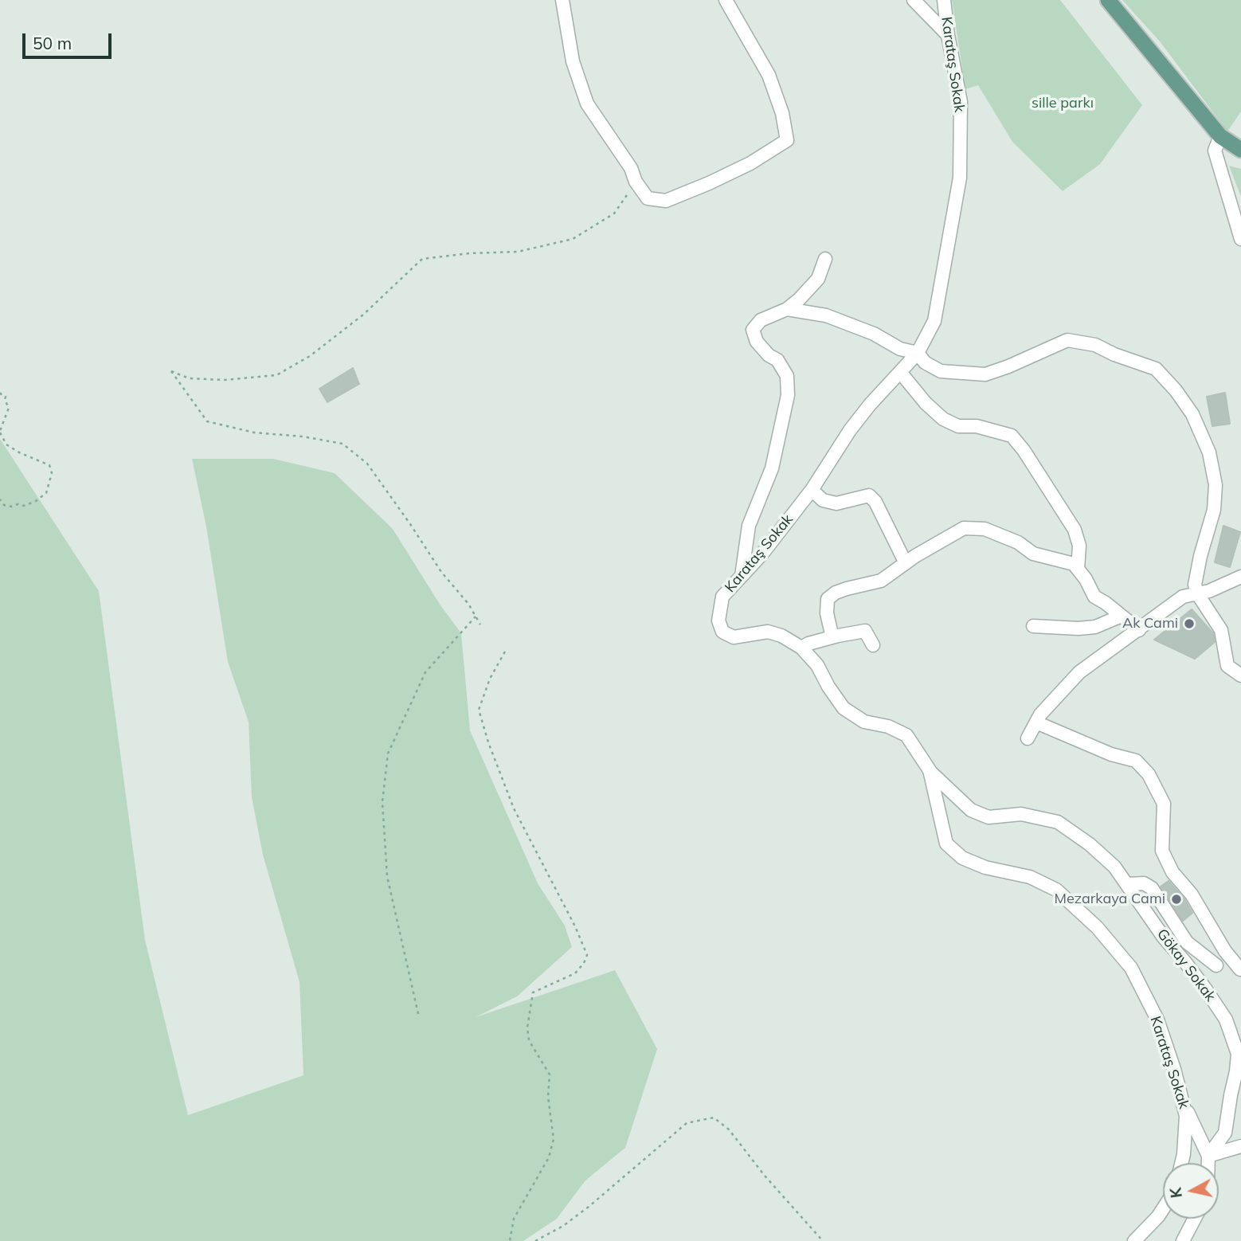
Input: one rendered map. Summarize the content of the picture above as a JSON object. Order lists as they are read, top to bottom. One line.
{"streets":{"street":["Karataş Sokak","Gökay Sokak"]},"crossings":[["Karataş Sokak","Gökay Sokak"]],"parks":["sille parkı"],"places":["Ak Cami","Mezarkaya Cami"],"scale_bar":"50 m","north":"left"}
